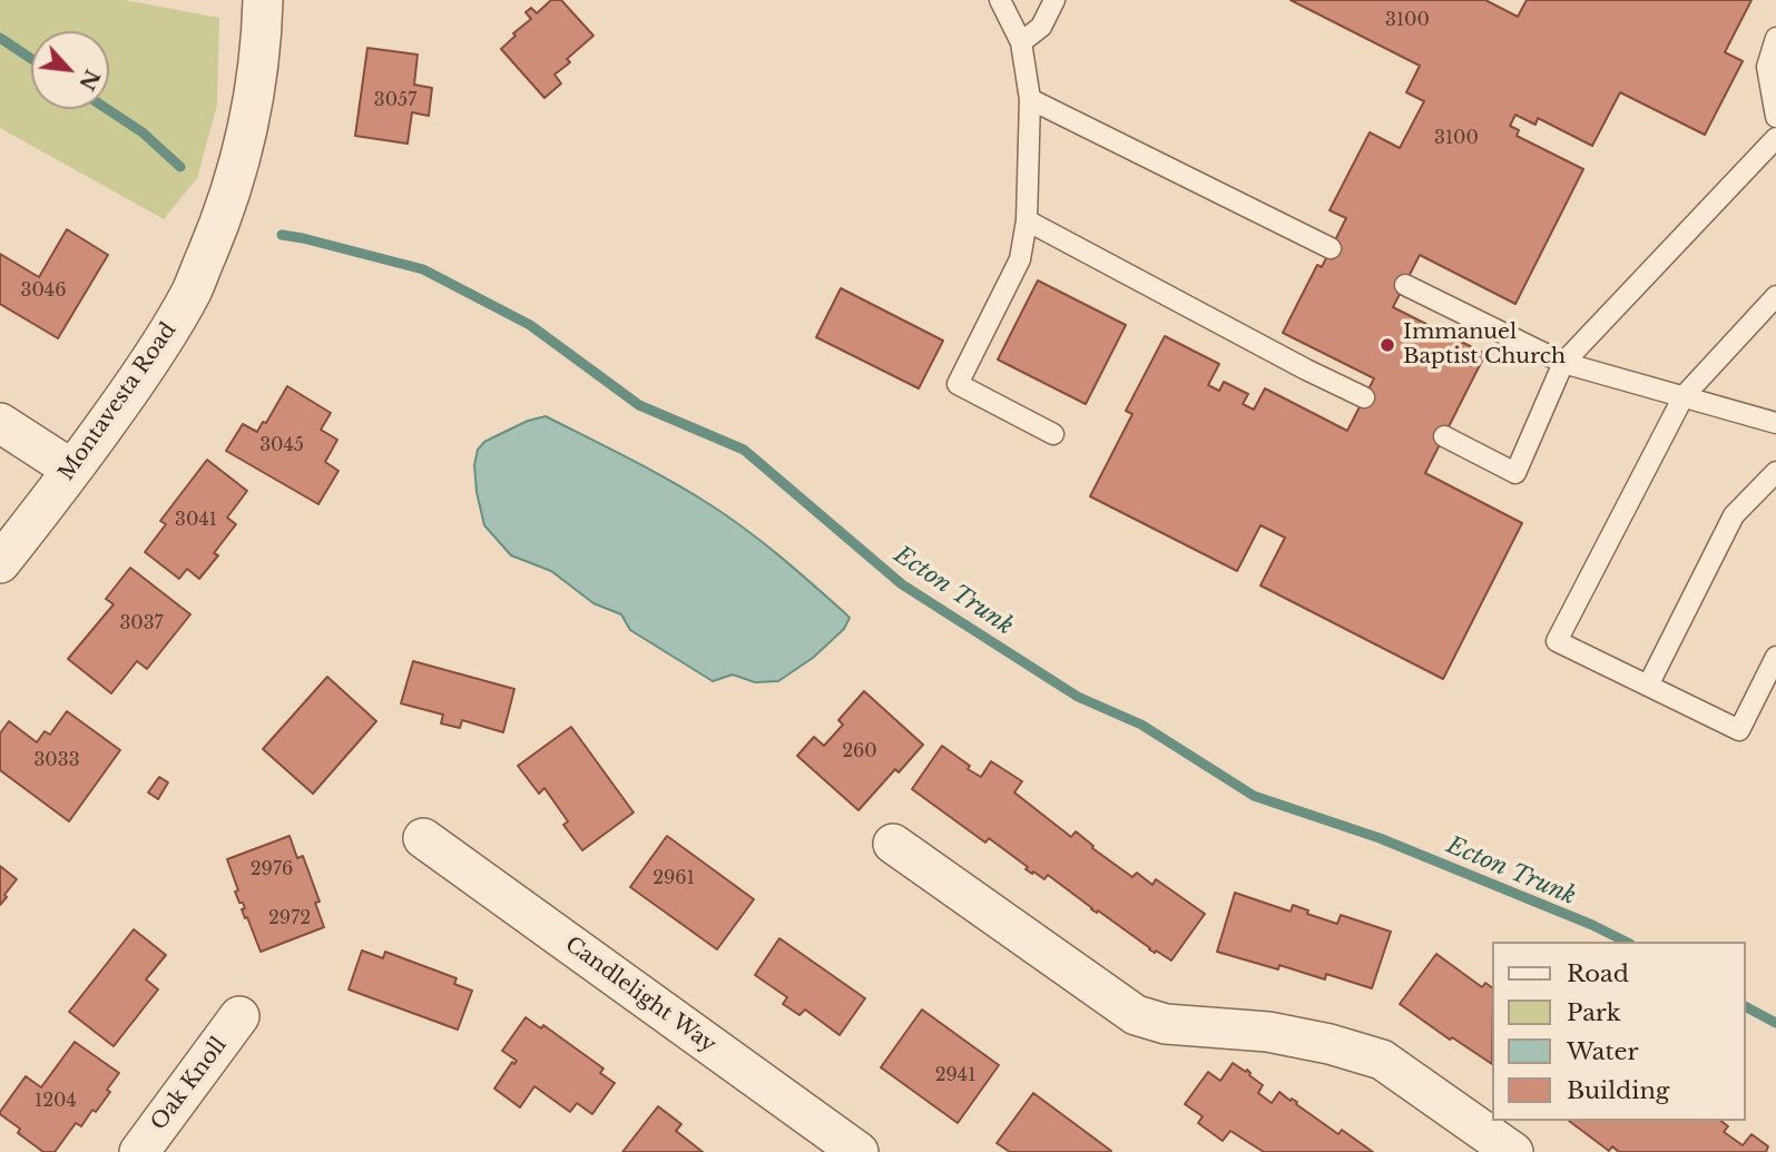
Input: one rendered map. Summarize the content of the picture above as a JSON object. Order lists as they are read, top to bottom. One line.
{"streets":{"street":["Montavesta Road","Candlelight Way","Oak Knoll"]},"water":["Ecton Trunk"],"places":["Immanuel Baptist Church"],"house_numbers":["3100","3057","3100","3046","3045","3041","3037","260","3033","2976","2961","2972","2941","1204"],"legend":["Road","Park","Water","Building"],"north":"bottom right"}
